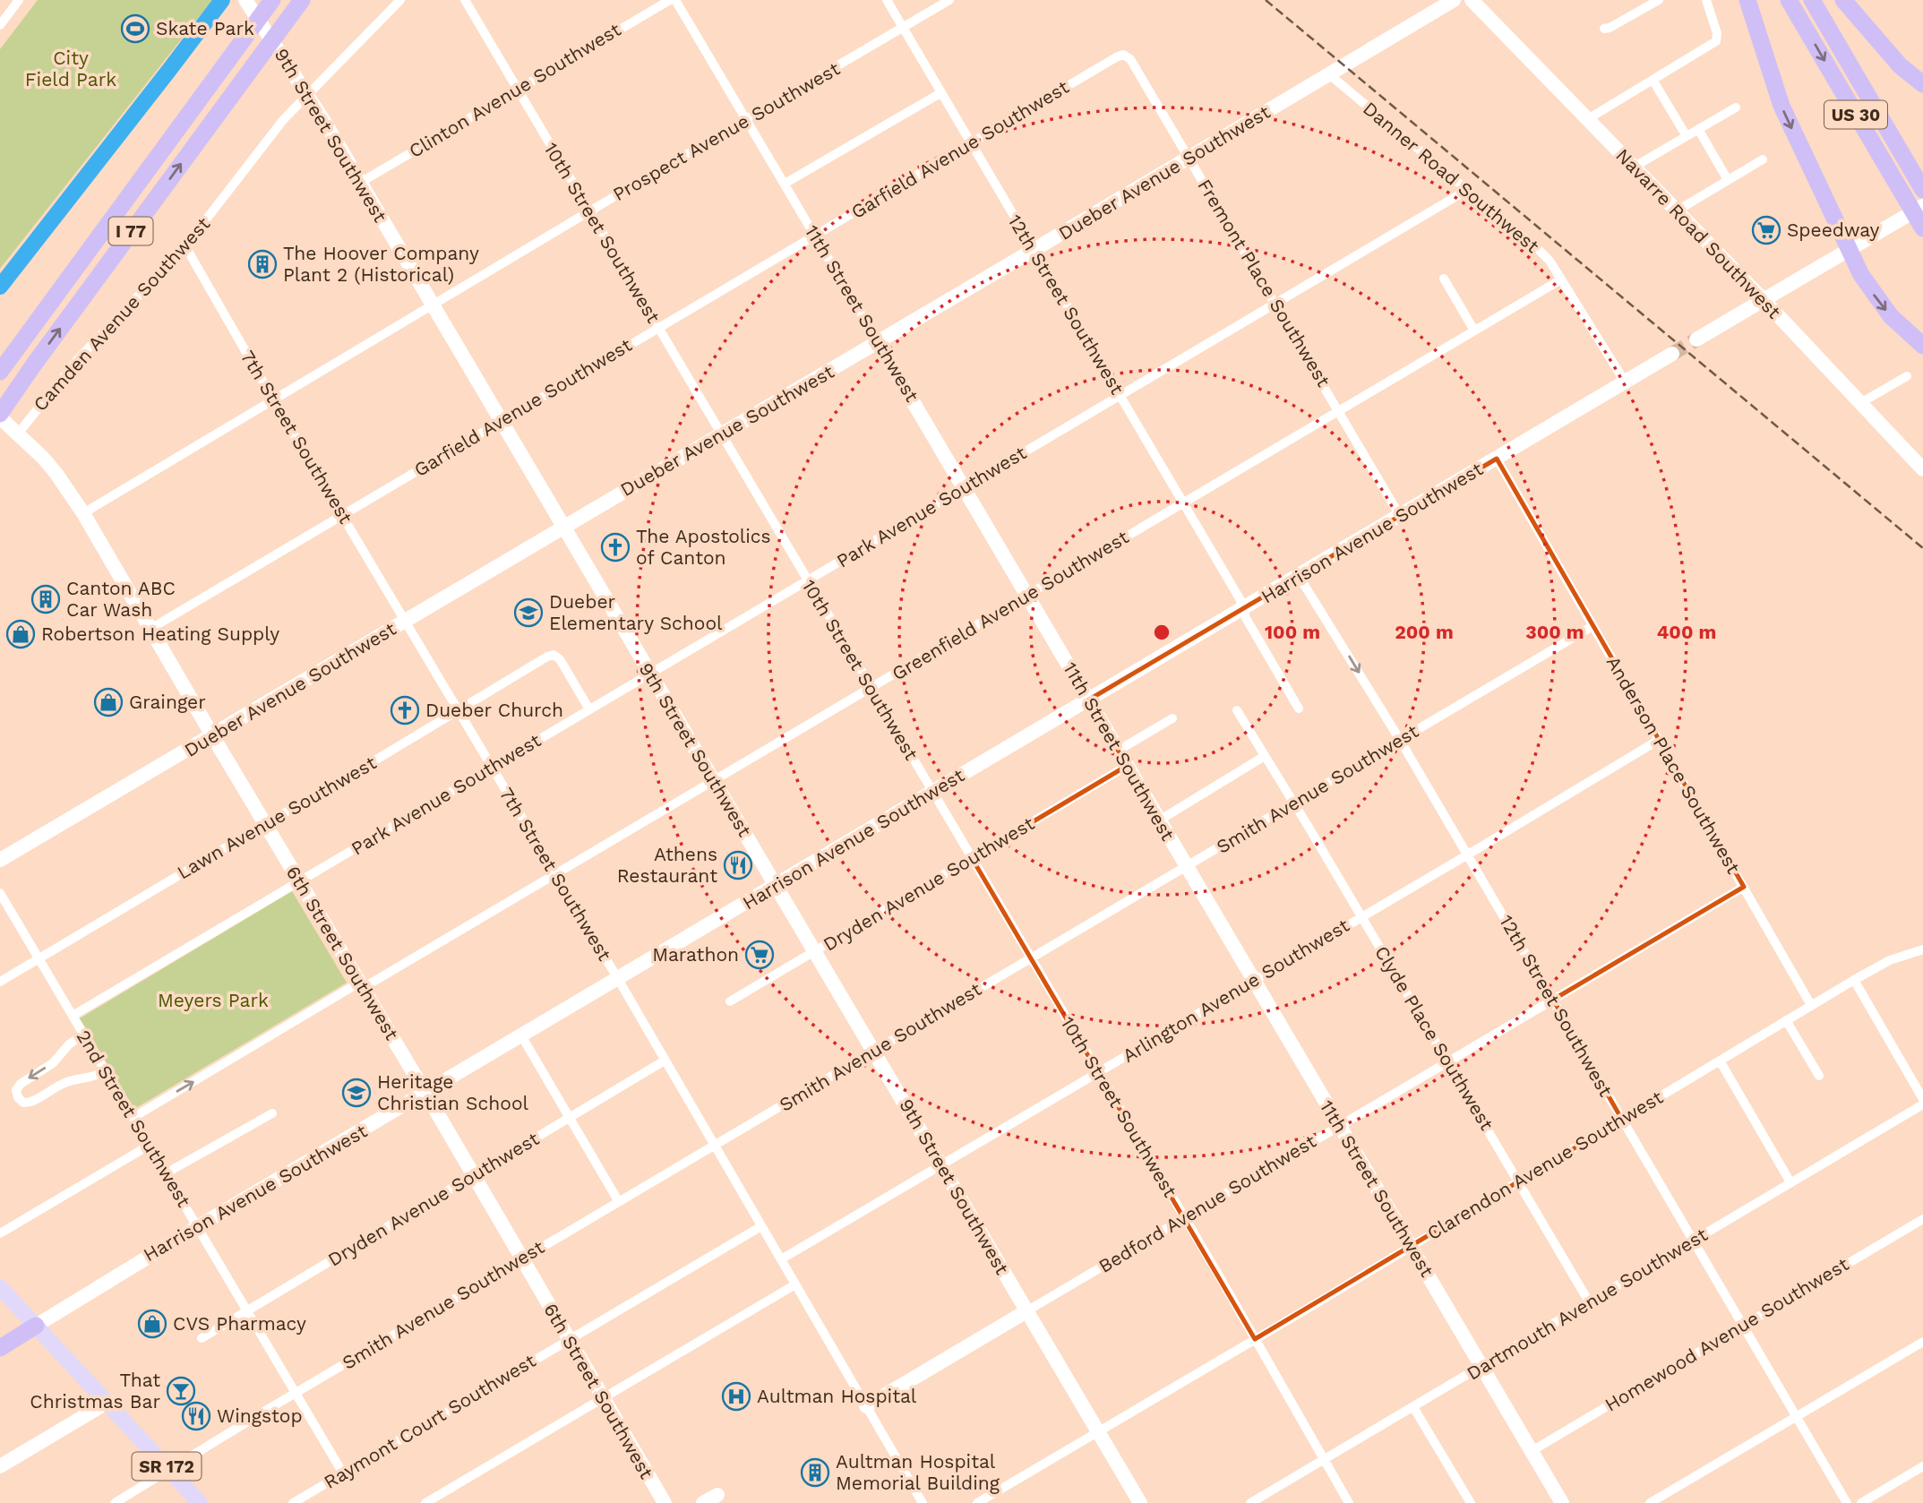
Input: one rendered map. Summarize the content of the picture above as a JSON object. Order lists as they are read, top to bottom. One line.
{"streets":{"highway":["US 30","I 77"],"main road":["SR 172"],"street":["Clinton Avenue Southwest","Prospect Avenue Southwest","9th Street Southwest","Garfield Avenue Southwest","Dueber Avenue Southwest","Danner Road Southwest","10th Street Southwest","Navarre Road Southwest","Fremont Place Southwest","12th Street Southwest","11th Street Southwest","Camden Avenue Southwest","7th Street Southwest","Park Avenue Southwest","Harrison Avenue Southwest","Greenfield Avenue Southwest","Anderson Place Southwest","Smith Avenue Southwest","Lawn Avenue Southwest","Dryden Avenue Southwest","6th Street Southwest","Arlington Avenue Southwest","Clyde Place Southwest","2nd Street Southwest","Clarendon Avenue Southwest","Bedford Avenue Southwest","Dartmouth Avenue Southwest","Homewood Avenue Southwest","Raymont Court Southwest"]},"crossings":[["Clinton Avenue Southwest","9th Street Southwest"],["Clinton Avenue Southwest","10th Street Southwest"],["Prospect Avenue Southwest","9th Street Southwest"],["Prospect Avenue Southwest","10th Street Southwest"],["Prospect Avenue Southwest","12th Street Southwest"],["Prospect Avenue Southwest","11th Street Southwest"],["Prospect Avenue Southwest","7th Street Southwest"],["Prospect Avenue Southwest","6th Street Southwest"],["9th Street Southwest","Garfield Avenue Southwest"],["9th Street Southwest","Dueber Avenue Southwest"],["9th Street Southwest","Camden Avenue Southwest"],["9th Street Southwest","Park Avenue Southwest"],["9th Street Southwest","Harrison Avenue Southwest"],["9th Street Southwest","Greenfield Avenue Southwest"],["9th Street Southwest","Smith Avenue Southwest"],["9th Street Southwest","Dryden Avenue Southwest"],["9th Street Southwest","Arlington Avenue Southwest"],["9th Street Southwest","Clarendon Avenue Southwest"],["9th Street Southwest","Bedford Avenue Southwest"],["Garfield Avenue Southwest","10th Street Southwest"],["Garfield Avenue Southwest","Fremont Place Southwest"],["Garfield Avenue Southwest","12th Street Southwest"],["Garfield Avenue Southwest","11th Street Southwest"],["Garfield Avenue Southwest","7th Street Southwest"],["Garfield Avenue Southwest","6th Street Southwest"],["Dueber Avenue Southwest","Danner Road Southwest"],["Dueber Avenue Southwest","10th Street Southwest"],["Dueber Avenue Southwest","Fremont Place Southwest"],["Dueber Avenue Southwest","12th Street Southwest"],["Dueber Avenue Southwest","11th Street Southwest"],["Dueber Avenue Southwest","7th Street Southwest"],["Dueber Avenue Southwest","6th Street Southwest"],["Danner Road Southwest","Park Avenue Southwest"],["Danner Road Southwest","Harrison Avenue Southwest"],["Danner Road Southwest","Greenfield Avenue Southwest"],["I 77","6th Street Southwest"],["10th Street Southwest","Park Avenue Southwest"],["10th Street Southwest","Harrison Avenue Southwest"],["10th Street Southwest","Greenfield Avenue Southwest"],["10th Street Southwest","Smith Avenue Southwest"],["10th Street Southwest","Dryden Avenue Southwest"],["10th Street Southwest","Arlington Avenue Southwest"],["10th Street Southwest","Clarendon Avenue Southwest"],["10th Street Southwest","Bedford Avenue Southwest"],["10th Street Southwest","Dartmouth Avenue Southwest"],["Fremont Place Southwest","Park Avenue Southwest"],["Fremont Place Southwest","Harrison Avenue Southwest"],["Fremont Place Southwest","Greenfield Avenue Southwest"],["12th Street Southwest","Park Avenue Southwest"],["12th Street Southwest","Harrison Avenue Southwest"],["12th Street Southwest","Greenfield Avenue Southwest"],["12th Street Southwest","Smith Avenue Southwest"],["12th Street Southwest","Arlington Avenue Southwest"],["12th Street Southwest","Clarendon Avenue Southwest"],["12th Street Southwest","Bedford Avenue Southwest"],["12th Street Southwest","Dartmouth Avenue Southwest"],["12th Street Southwest","Homewood Avenue Southwest"],["11th Street Southwest","Park Avenue Southwest"],["11th Street Southwest","Harrison Avenue Southwest"],["11th Street Southwest","Greenfield Avenue Southwest"],["11th Street Southwest","Smith Avenue Southwest"],["11th Street Southwest","Dryden Avenue Southwest"],["11th Street Southwest","Arlington Avenue Southwest"],["11th Street Southwest","Clarendon Avenue Southwest"],["11th Street Southwest","Bedford Avenue Southwest"],["11th Street Southwest","Dartmouth Avenue Southwest"],["11th Street Southwest","Homewood Avenue Southwest"],["Camden Avenue Southwest","7th Street Southwest"],["Camden Avenue Southwest","6th Street Southwest"],["7th Street Southwest","Park Avenue Southwest"],["7th Street Southwest","Harrison Avenue Southwest"],["7th Street Southwest","Greenfield Avenue Southwest"],["7th Street Southwest","Smith Avenue Southwest"],["7th Street Southwest","Lawn Avenue Southwest"],["7th Street Southwest","Dryden Avenue Southwest"],["7th Street Southwest","Arlington Avenue Southwest"],["7th Street Southwest","Bedford Avenue Southwest"],["7th Street Southwest","Raymont Court Southwest"],["Park Avenue Southwest","Lawn Avenue Southwest"],["Park Avenue Southwest","6th Street Southwest"],["Park Avenue Southwest","2nd Street Southwest"],["Harrison Avenue Southwest","Anderson Place Southwest"],["Harrison Avenue Southwest","6th Street Southwest"],["Harrison Avenue Southwest","2nd Street Southwest"],["Harrison Avenue Southwest","SR 172"],["Greenfield Avenue Southwest","6th Street Southwest"],["Greenfield Avenue Southwest","2nd Street Southwest"],["Anderson Place Southwest","Smith Avenue Southwest"],["Anderson Place Southwest","Arlington Avenue Southwest"],["Anderson Place Southwest","Clarendon Avenue Southwest"],["Anderson Place Southwest","Bedford Avenue Southwest"],["Smith Avenue Southwest","6th Street Southwest"],["Smith Avenue Southwest","Clyde Place Southwest"],["Smith Avenue Southwest","2nd Street Southwest"],["Smith Avenue Southwest","SR 172"],["Lawn Avenue Southwest","6th Street Southwest"],["Lawn Avenue Southwest","2nd Street Southwest"],["Dryden Avenue Southwest","6th Street Southwest"],["Dryden Avenue Southwest","2nd Street Southwest"],["6th Street Southwest","Raymont Court Southwest"],["Arlington Avenue Southwest","Clyde Place Southwest"],["Clyde Place Southwest","Clarendon Avenue Southwest"],["Clyde Place Southwest","Bedford Avenue Southwest"],["Clyde Place Southwest","Dartmouth Avenue Southwest"],["2nd Street Southwest","Raymont Court Southwest"]],"parks":["City Field Park","Meyers Park"],"places":{"sports":["Skate Park"],"supermarket":["Speedway","Marathon"],"building":["The Hoover Company Plant 2 (Historical)","Canton ABC Car Wash","Aultman Hospital Memorial Building"],"church":["The Apostolics of Canton","Dueber Church"],"school or university":["Dueber Elementary School","Heritage Christian School"],"shop":["Robertson Heating Supply","Grainger","CVS Pharmacy"],"restaurant":["Athens Restaurant","Wingstop"],"bar":["That Christmas Bar"],"hospital":["Aultman Hospital"]},"rings":["100 m","200 m","300 m","400 m"]}
